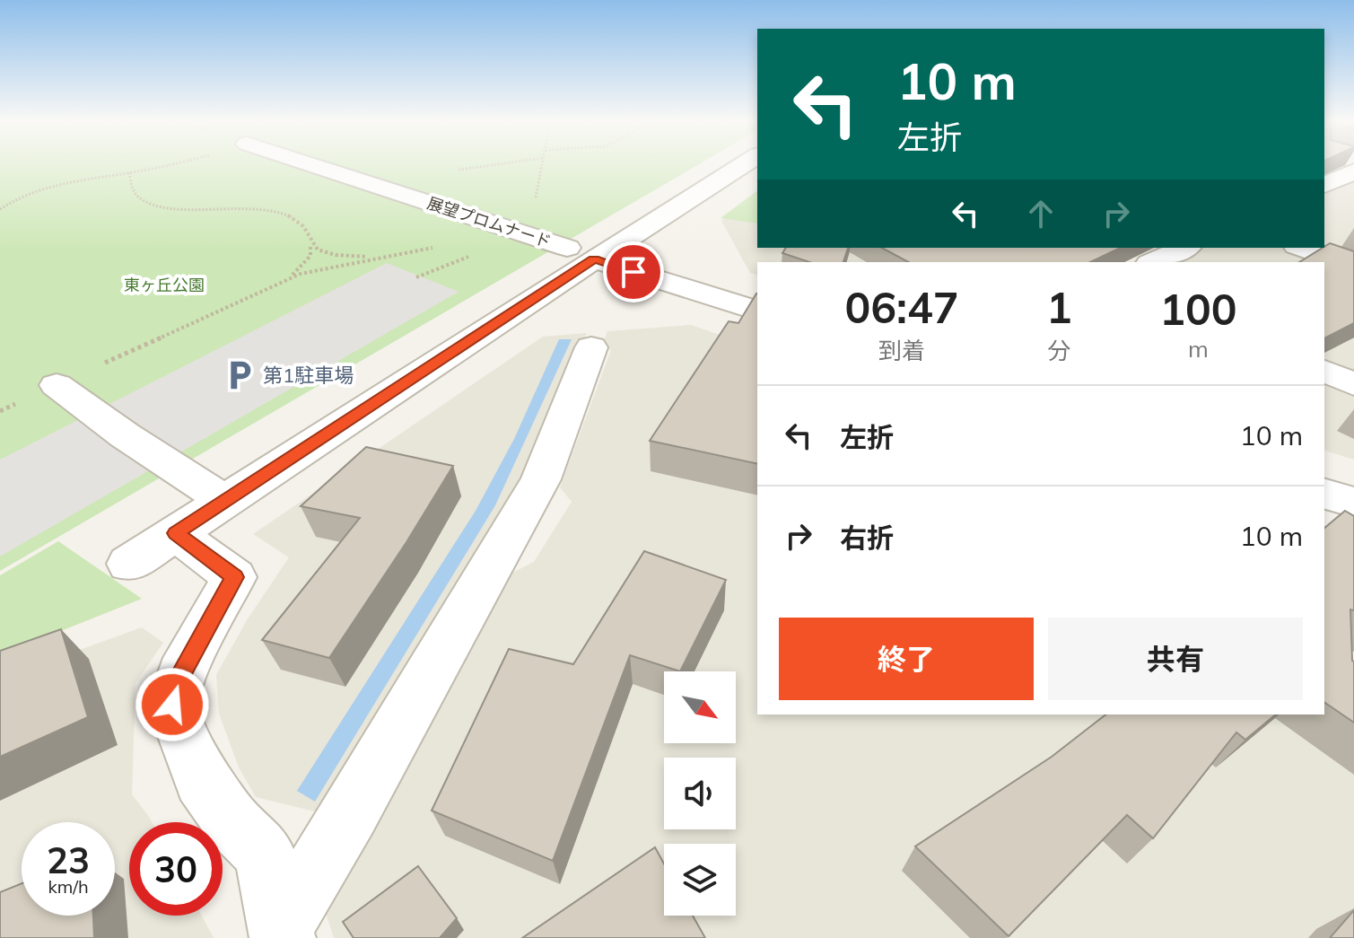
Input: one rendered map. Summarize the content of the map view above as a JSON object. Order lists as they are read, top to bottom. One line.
{"streets":{"street":["展望プロムナード"]},"parks":["東ヶ丘公園"],"places":{"parking":["第1駐車場"]},"north":"bottom right","page":{"turn":["10 m","左折"],"eta":["06:47","到着","1","分","100","m"],"list":[{"name":"左折","value":"10 m"},{"name":"右折","value":"10 m"}],"buttons":["終了","共有"],"speed":"23 km/h","limit":"30"}}
